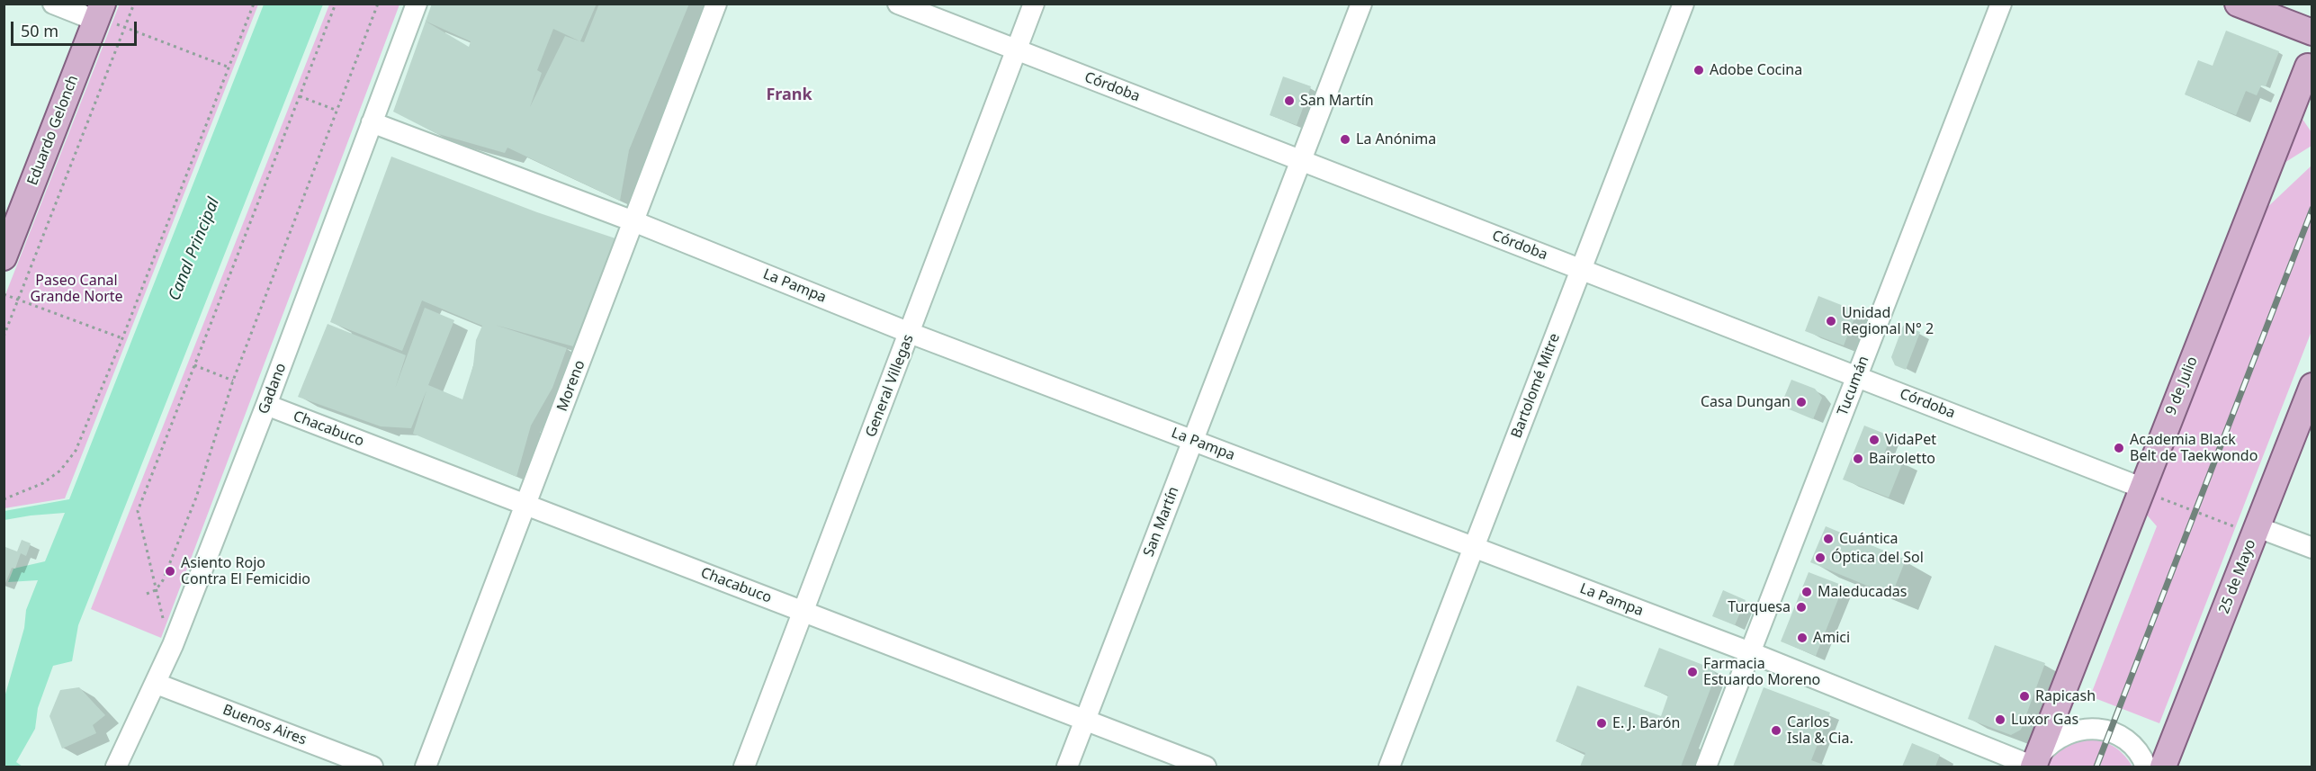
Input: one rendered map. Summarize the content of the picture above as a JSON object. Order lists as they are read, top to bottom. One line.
{"streets":{"main road":["Eduardo Gelonch","9 de Julio","25 de Mayo"],"street":["Córdoba","La Pampa","Moreno","General Villegas","Bartolomé Mitre","Tucumán","Gadano","Chacabuco","San Martín","Buenos Aires"]},"crossings":[["Córdoba","General Villegas"],["Córdoba","Bartolomé Mitre"],["Córdoba","Tucumán"],["Córdoba","9 de Julio"],["Córdoba","San Martín"],["La Pampa","Moreno"],["La Pampa","General Villegas"],["La Pampa","Bartolomé Mitre"],["La Pampa","Tucumán"],["La Pampa","9 de Julio"],["La Pampa","Gadano"],["La Pampa","San Martín"],["Moreno","Chacabuco"],["General Villegas","Chacabuco"],["Gadano","Chacabuco"],["Gadano","Buenos Aires"],["Chacabuco","San Martín"]],"districts":["Frank"],"water":["Canal Principal"],"parks":["Paseo Canal Grande Norte"],"places":["Adobe Cocina","San Martín","La Anónima","Unidad Regional N° 2","Casa Dungan","VidaPet","Academia Black Belt de Taekwondo","Bairoletto","Cuántica","Óptica del Sol","Asiento Rojo Contra El Femicidio","Maleducadas","Turquesa","Amici","Farmacia Estuardo Moreno","Rapicash","Luxor Gas","E. J. Barón","Carlos Isla & Cia."],"scale_bar":"50 m"}
